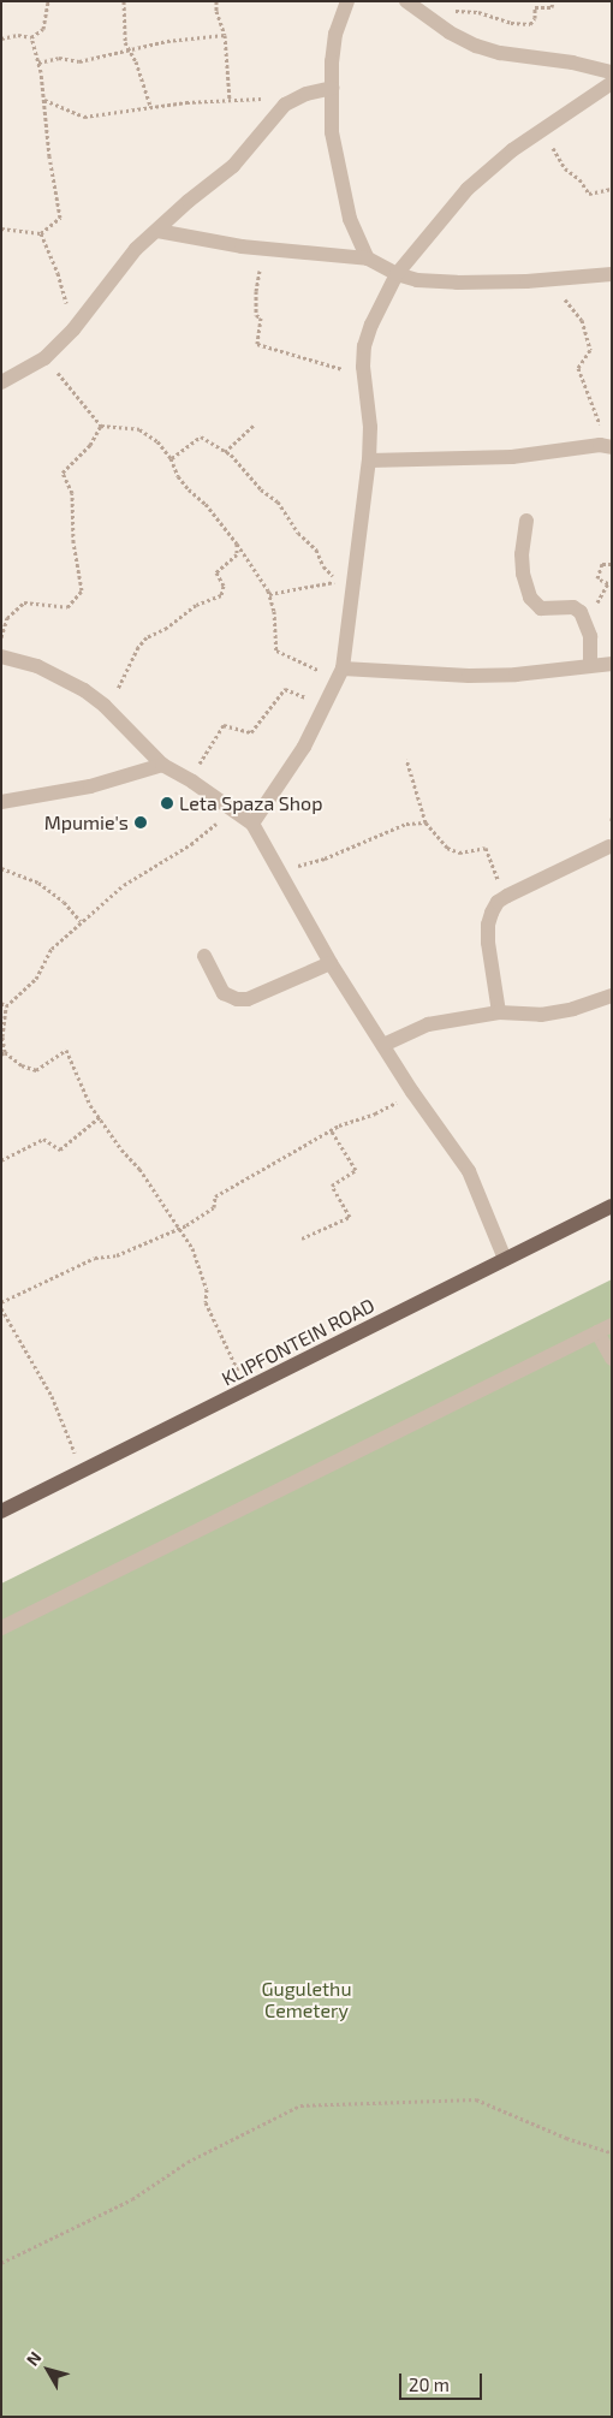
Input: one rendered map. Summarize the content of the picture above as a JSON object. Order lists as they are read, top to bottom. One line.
{"streets":{"main road":["KLIPFONTEIN ROAD"]},"parks":["Gugulethu Cemetery"],"places":["Leta Spaza Shop","Mpumie's"],"scale_bar":"20 m","north":"top left"}
